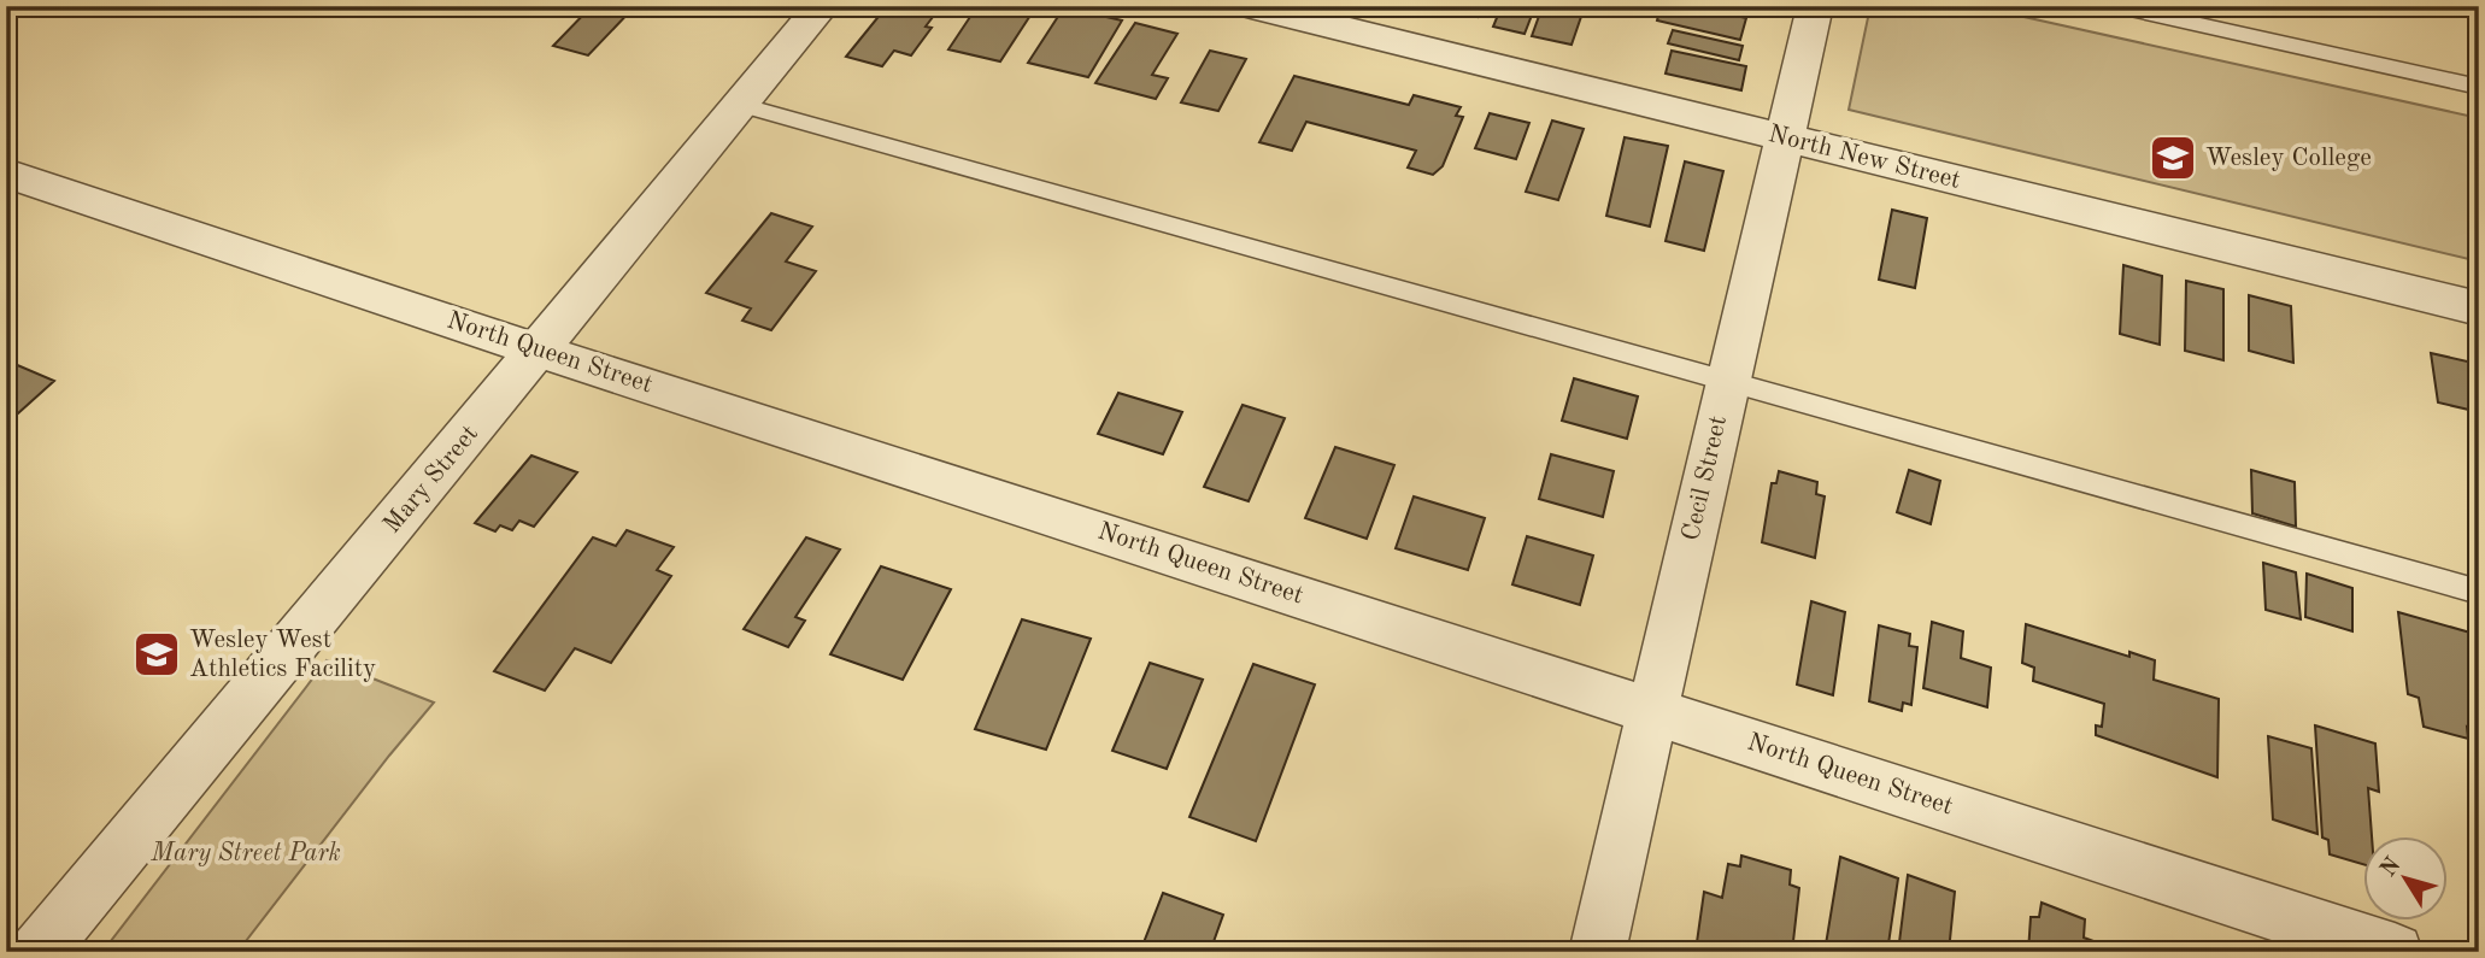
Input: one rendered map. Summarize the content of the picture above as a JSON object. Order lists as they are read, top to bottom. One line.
{"streets":{"street":["North New Street","North Queen Street","Cecil Street","Mary Street"]},"crossings":[["North New Street","Cecil Street"],["North Queen Street","Cecil Street"],["North Queen Street","Mary Street"]],"parks":["Mary Street Park"],"places":{"school or university":["Wesley College","Wesley West Athletics Facility"]},"north":"top left"}
